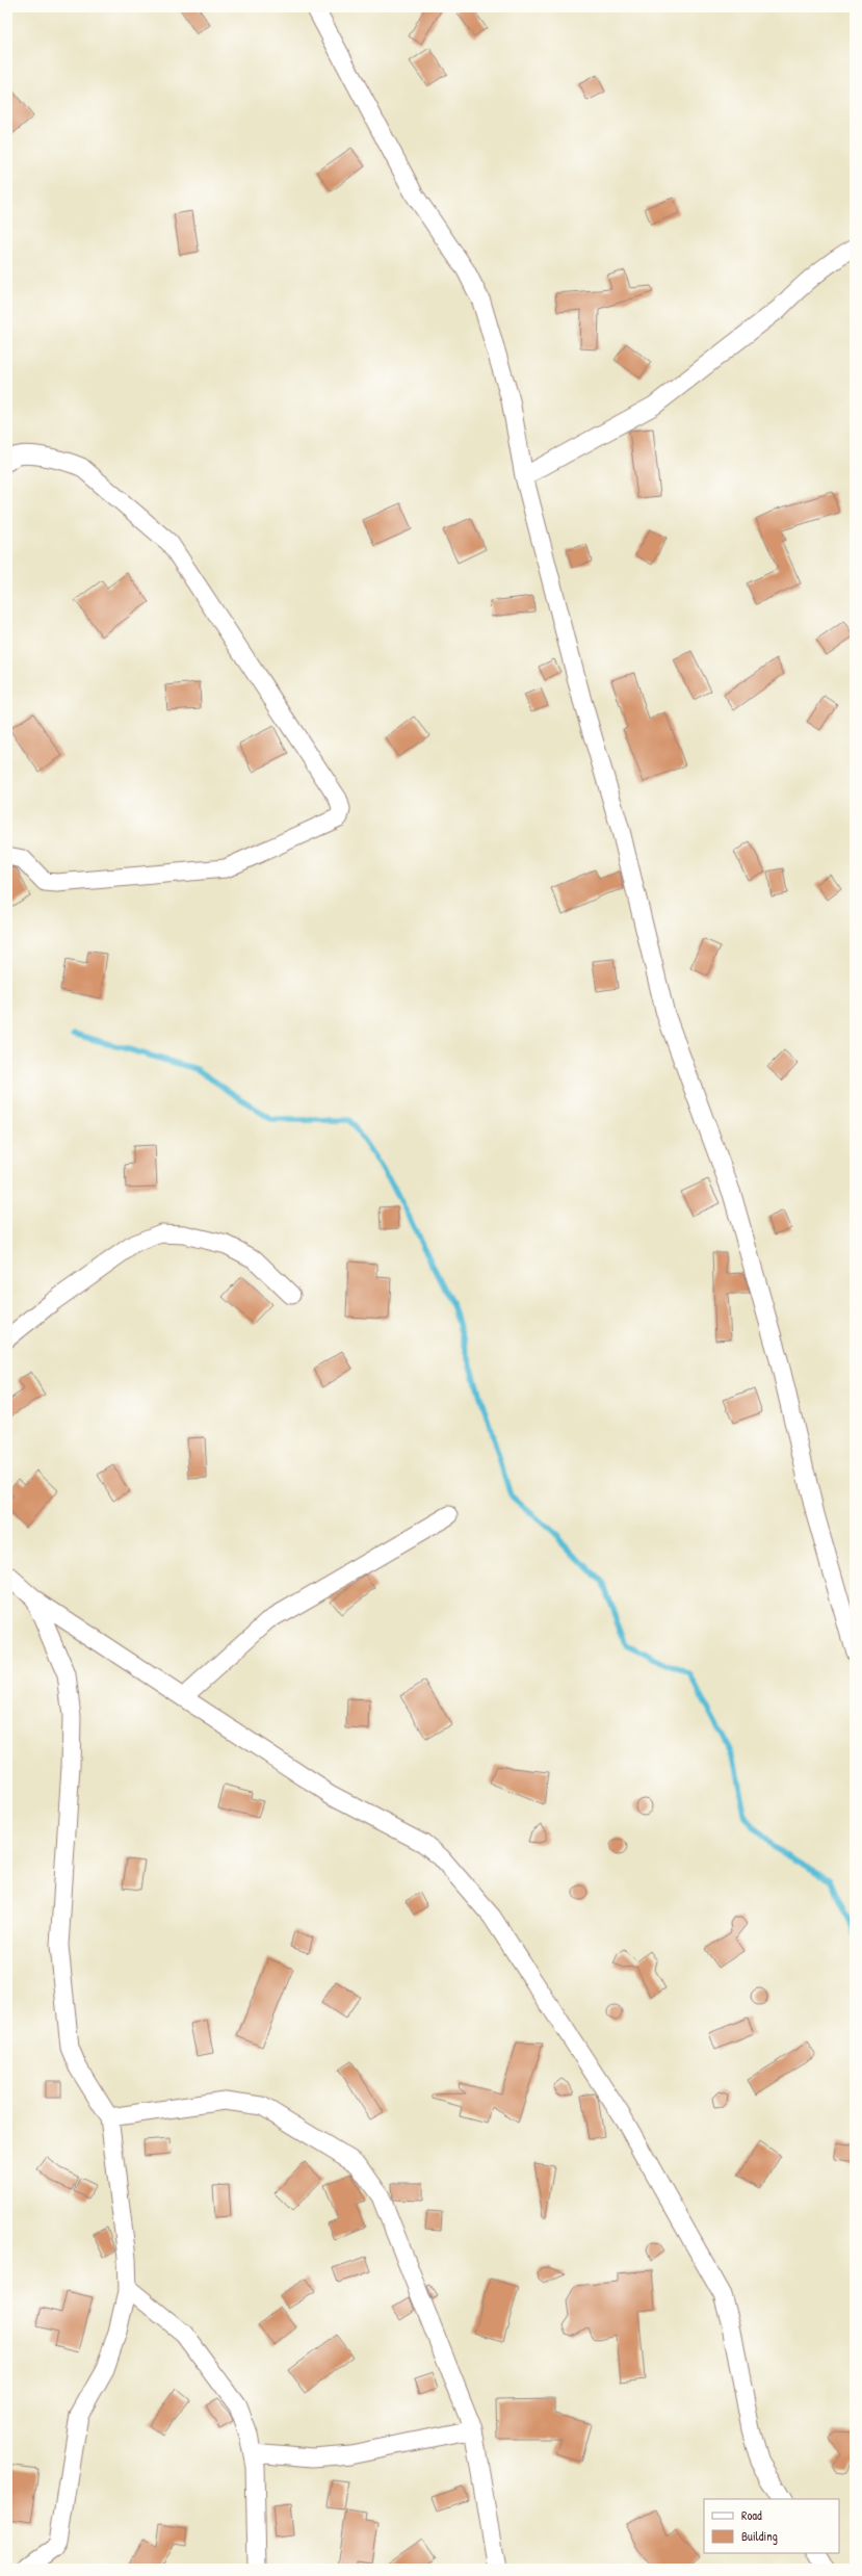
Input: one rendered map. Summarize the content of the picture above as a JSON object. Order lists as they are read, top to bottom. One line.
{"legend":["Road","Building"]}
